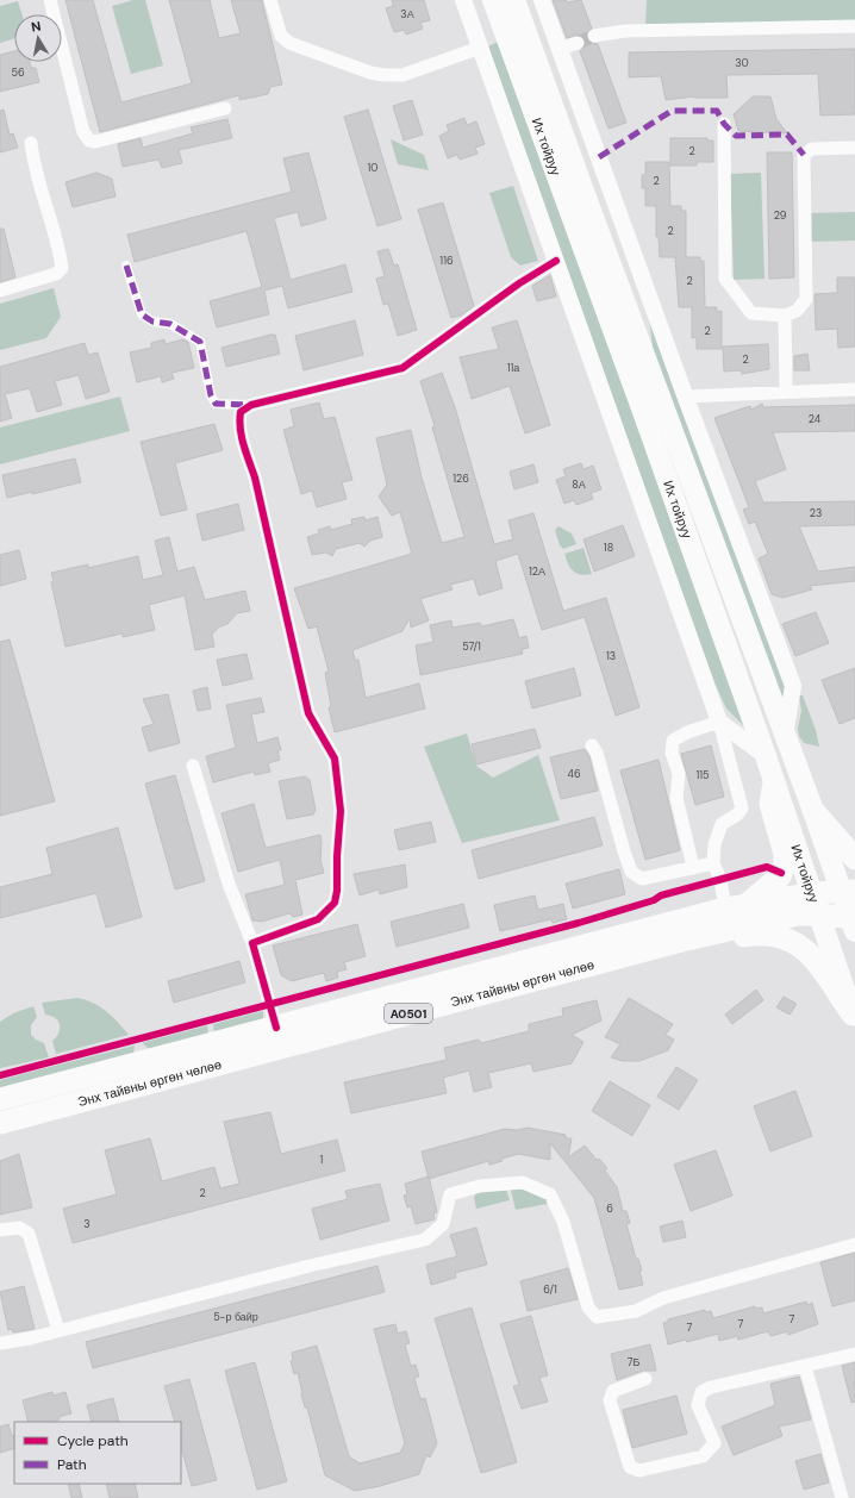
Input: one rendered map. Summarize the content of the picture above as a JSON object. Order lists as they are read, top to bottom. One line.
{"streets":{"highway":["Энх тайвны өргөн чөлөө","A0501"],"main road":["Их тойруу"]},"crossings":[["Их тойруу","Энх тайвны өргөн чөлөө"]],"house_numbers":["3А","30","56","2","10","2","29","2","116","2","2","2","11а","24","126","8А","23","18","12А","57/1","13","46","115","1","2","6","3","6/1","5-р байр","7","7","7","7Б"],"legend":["Cycle path","Path"],"north":"top"}
